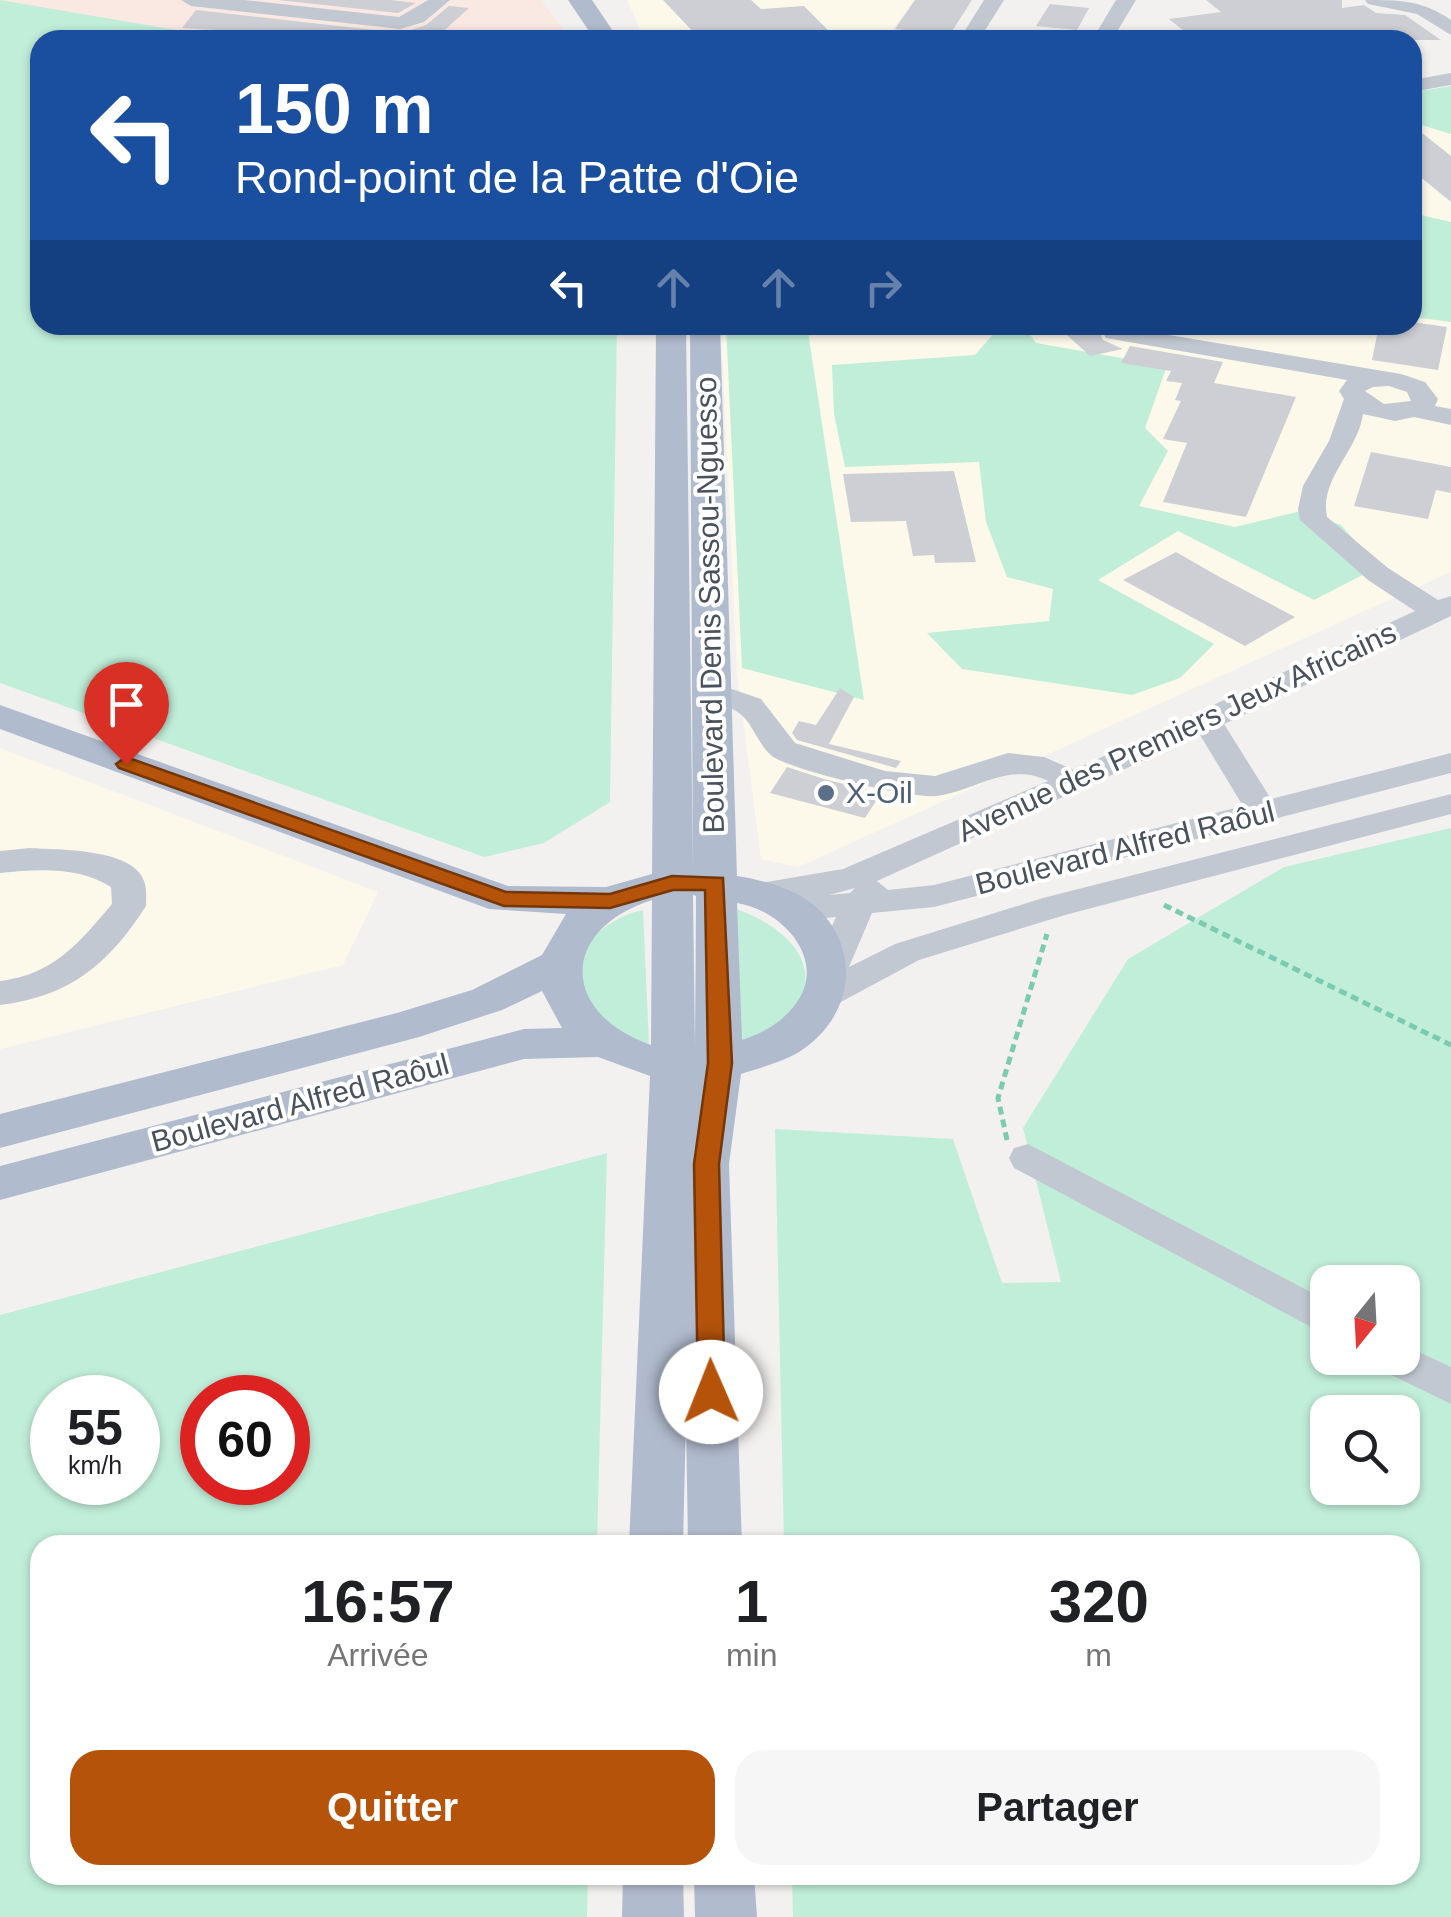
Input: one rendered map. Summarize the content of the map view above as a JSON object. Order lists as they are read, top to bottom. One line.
{"streets":{"main road":["Boulevard Denis Sassou-Nguesso","Boulevard Alfred Raôul"],"street":["Avenue des Premiers Jeux Africains"]},"crossings":[["Avenue des Premiers Jeux Africains","Boulevard Alfred Raôul"]],"places":["X-Oil"],"north":"bottom","page":{"turn":["150 m","Rond-point de la Patte d'Oie"],"speed":"55 km/h","limit":"60","eta":["16:57","Arrivée","1","min","320","m"],"buttons":["Quitter","Partager"]}}
